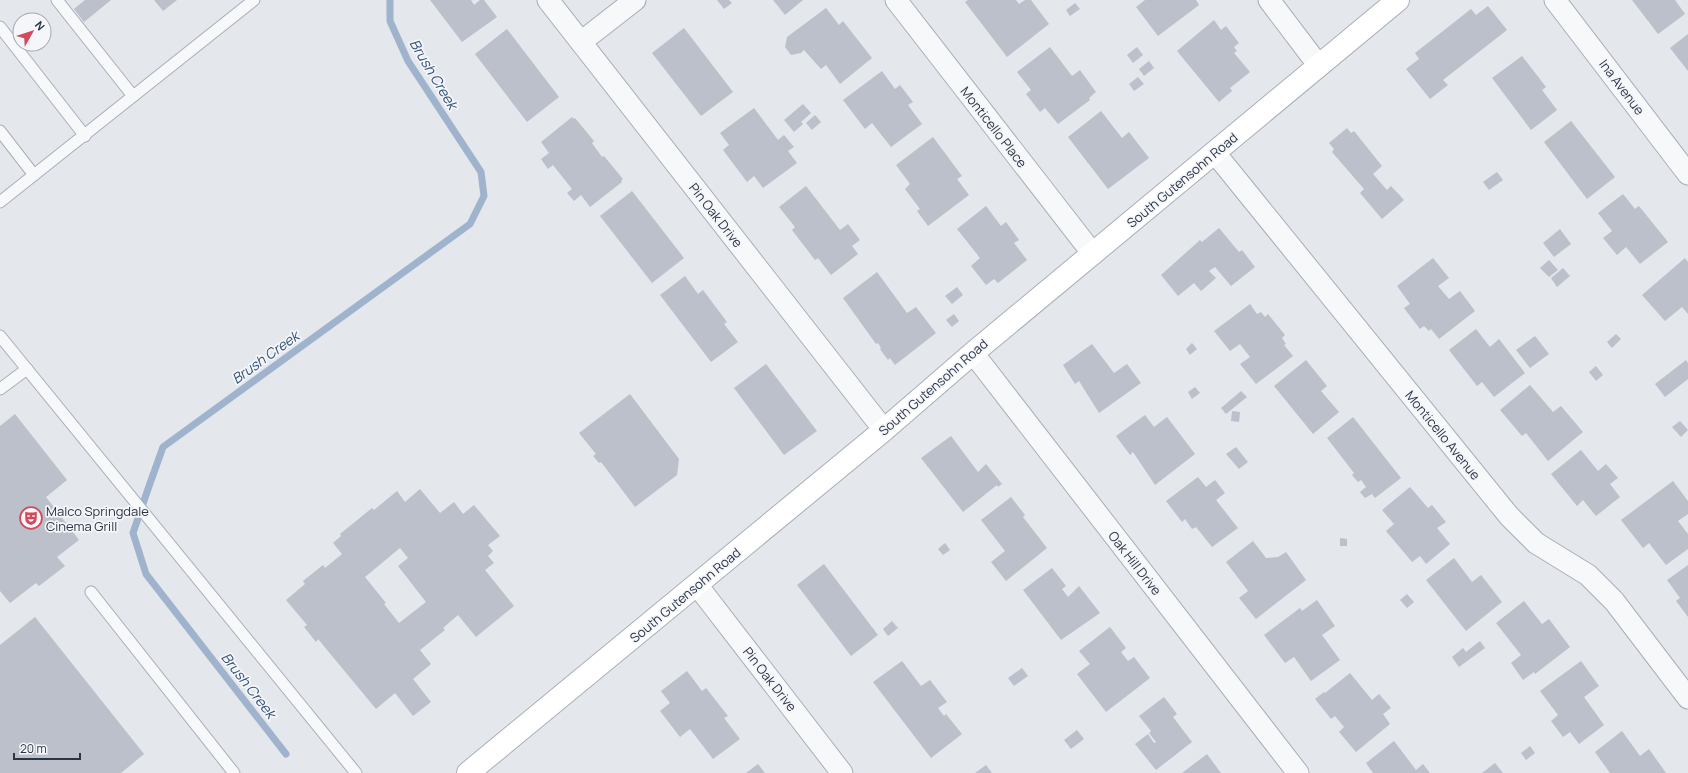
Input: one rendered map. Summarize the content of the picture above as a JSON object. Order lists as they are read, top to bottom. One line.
{"streets":{"street":["Ina Avenue","Monticello Place","South Gutensohn Road","Pin Oak Drive","Monticello Avenue","Oak Hill Drive"]},"crossings":[["Monticello Place","South Gutensohn Road"],["South Gutensohn Road","Pin Oak Drive"],["South Gutensohn Road","Monticello Avenue"],["South Gutensohn Road","Oak Hill Drive"]],"water":["Brush Creek"],"places":{"theatre":["Malco Springdale Cinema Grill"]},"scale_bar":"20 m","north":"top right"}
